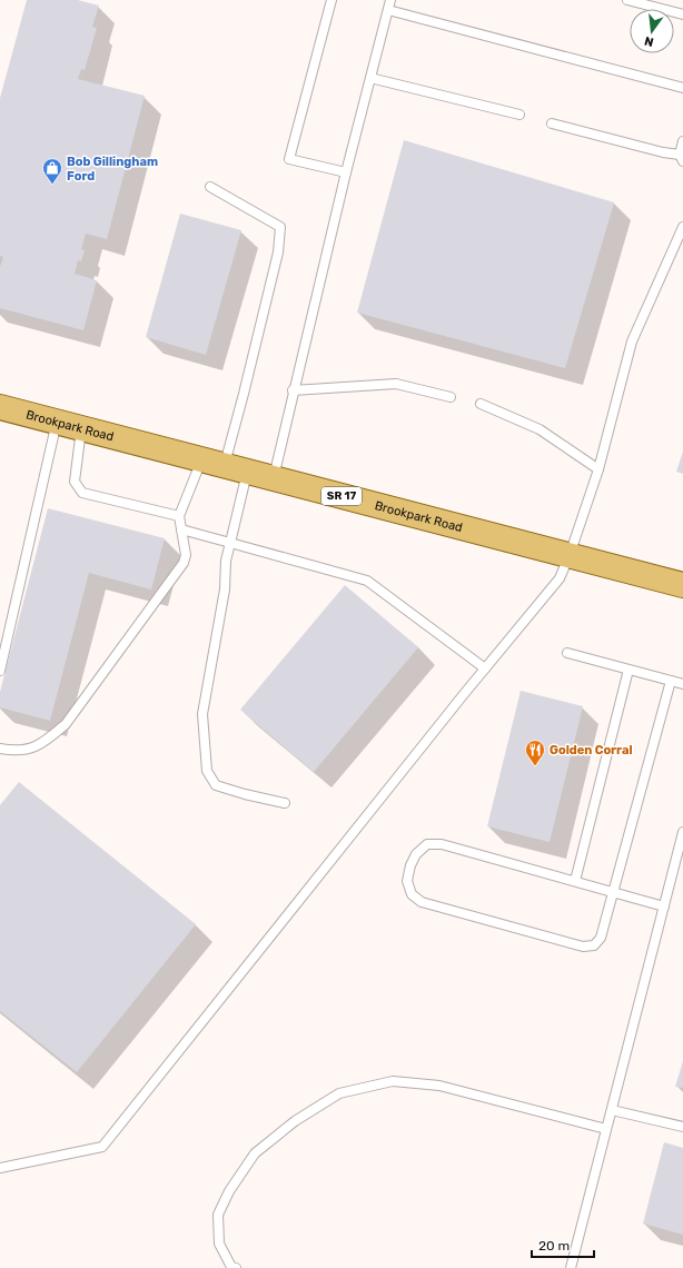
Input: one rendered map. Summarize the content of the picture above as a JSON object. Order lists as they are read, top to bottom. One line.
{"streets":{"main road":["Brookpark Road","SR 17"]},"places":{"shop":["Bob Gillingham Ford"],"restaurant":["Golden Corral"]},"scale_bar":"20 m","north":"bottom"}
